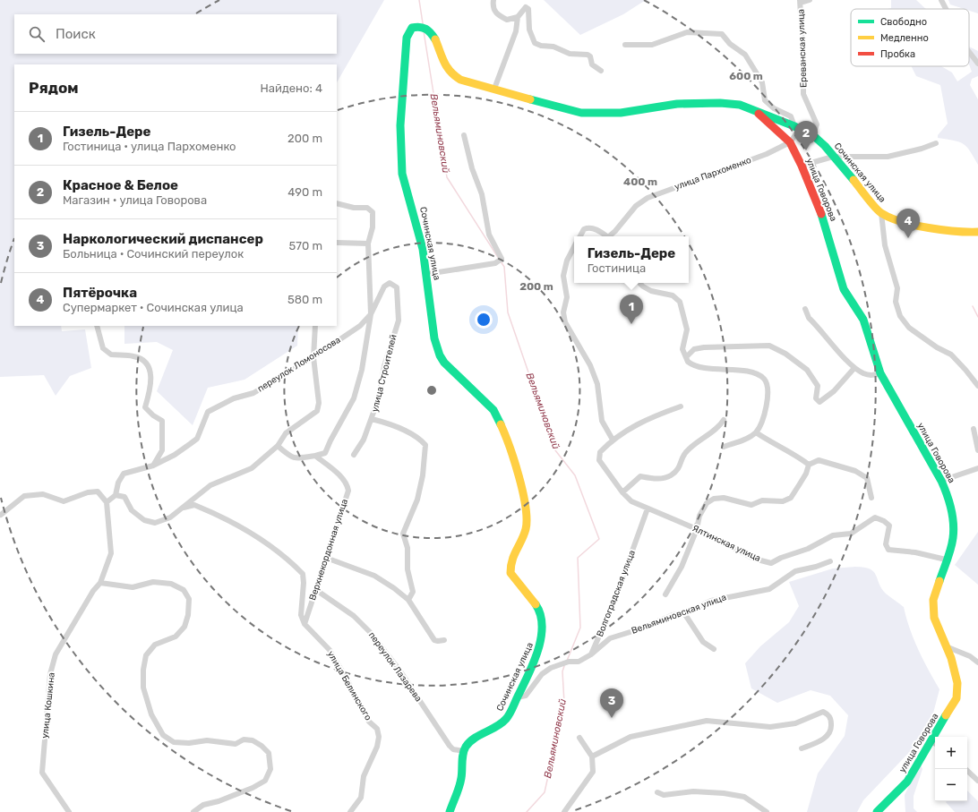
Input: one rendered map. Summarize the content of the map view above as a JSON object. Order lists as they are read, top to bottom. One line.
{"streets":{"main road":["Сочинская улица","улица Говорова"],"street":["Ереванская улица","улица Пархоменко","переулок Ломоносова","улица Строителей","Ялтинская улица","Верхнекордонная улица","Волгоградская улица","Вельяминовская улица","переулок Лазарева","улица Белинского","улица Кошкина"]},"crossings":[["Ереванская улица","Сочинская улица"],["Сочинская улица","улица Говорова"],["Сочинская улица","переулок Лазарева"],["улица Пархоменко","улица Говорова"],["улица Говорова","Ялтинская улица"],["переулок Ломоносова","улица Строителей"],["Ялтинская улица","Волгоградская улица"],["Верхнекордонная улица","переулок Лазарева"],["Верхнекордонная улица","улица Белинского"],["Волгоградская улица","Вельяминовская улица"]],"water":["Вельяминовский"],"legend":["Свободно","Медленно","Пробка"],"page":{"search":"Поиск","heading":["Рядом","Найдено: 4"],"list":[{"mark":"1","name":"Гизель-Дере","note":"Гостиница · улица Пархоменко","value":"200 m"},{"mark":"2","name":"Красное & Белое","note":"Магазин · улица Говорова","value":"490 m"},{"mark":"3","name":"Наркологический диспансер","note":"Больница · Сочинский переулок","value":"570 m"},{"mark":"4","name":"Пятёрочка","note":"Супермаркет · Сочинская улица","value":"580 m"}],"pins":["2","4","1","3"],"popup":["Гизель-Дере","Гостиница"],"map_buttons":["+","−"]},"rings":["600 m","400 m","200 m"]}
